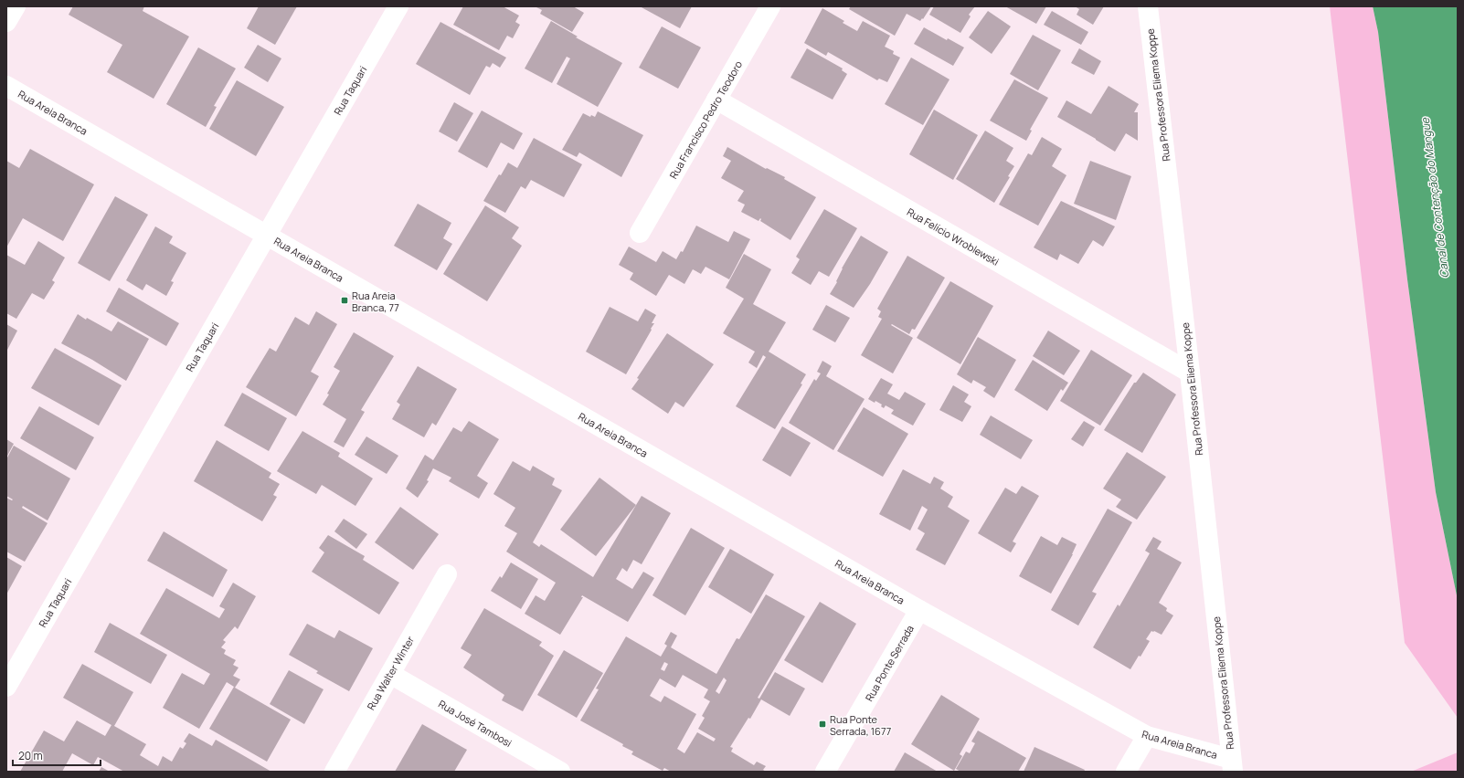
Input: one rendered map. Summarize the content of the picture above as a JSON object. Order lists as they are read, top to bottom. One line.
{"streets":{"street":["Rua Taquari","Rua Professora Eliema Koppe","Rua Areia Branca","Rua Francisco Pedro Teodoro","Rua Felício Wroblewski","Rua Ponte Serrada","Rua Walter Winter","Rua José Tambosi"]},"crossings":[["Rua Taquari","Rua Areia Branca"],["Rua Professora Eliema Koppe","Rua Areia Branca"],["Rua Professora Eliema Koppe","Rua Felício Wroblewski"],["Rua Areia Branca","Rua Ponte Serrada"],["Rua Francisco Pedro Teodoro","Rua Felício Wroblewski"],["Rua Walter Winter","Rua José Tambosi"]],"water":["Canal de Contenção do Mangue"],"places":{"transit":["Rua Areia Branca, 77","Rua Ponte Serrada, 1677"]},"scale_bar":"20 m"}
